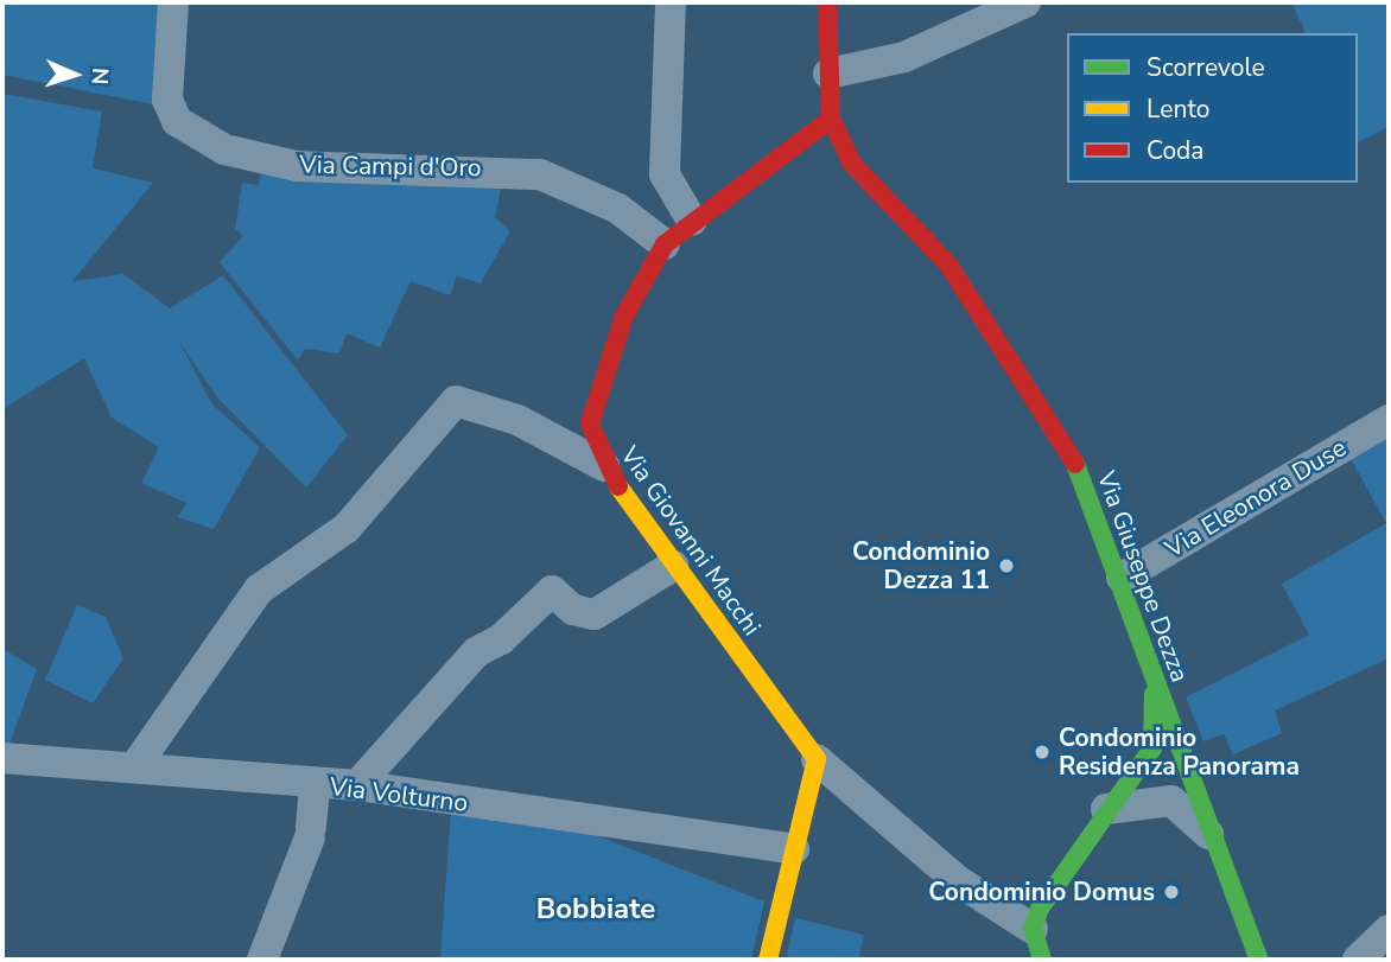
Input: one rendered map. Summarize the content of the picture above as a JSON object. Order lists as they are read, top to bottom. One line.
{"streets":{"street":["Via Campi d'Oro","Via Eleonora Duse","Via Giovanni Macchi","Via Giuseppe Dezza","Via Volturno"]},"crossings":[["Via Campi d'Oro","Via Giovanni Macchi"],["Via Eleonora Duse","Via Giuseppe Dezza"],["Via Giovanni Macchi","Via Giuseppe Dezza"]],"districts":["Bobbiate"],"places":["Condominio Dezza 11","Condominio Residenza Panorama","Condominio Domus"],"legend":["Scorrevole","Lento","Coda"],"north":"right"}
